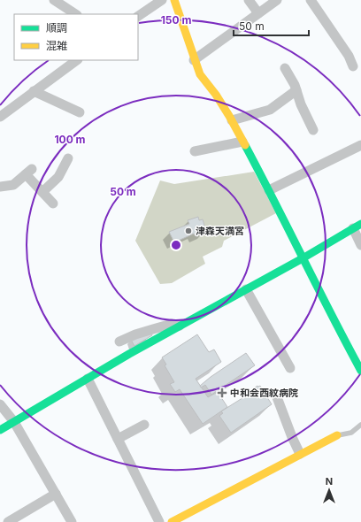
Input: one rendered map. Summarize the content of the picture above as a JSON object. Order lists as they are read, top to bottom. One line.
{"places":{"other":["津森天満宮"],"health":["中和会西紋病院"]},"legend":["順調","混雑"],"scale_bar":"50 m","north":"top","rings":["150 m","100 m","50 m"]}
